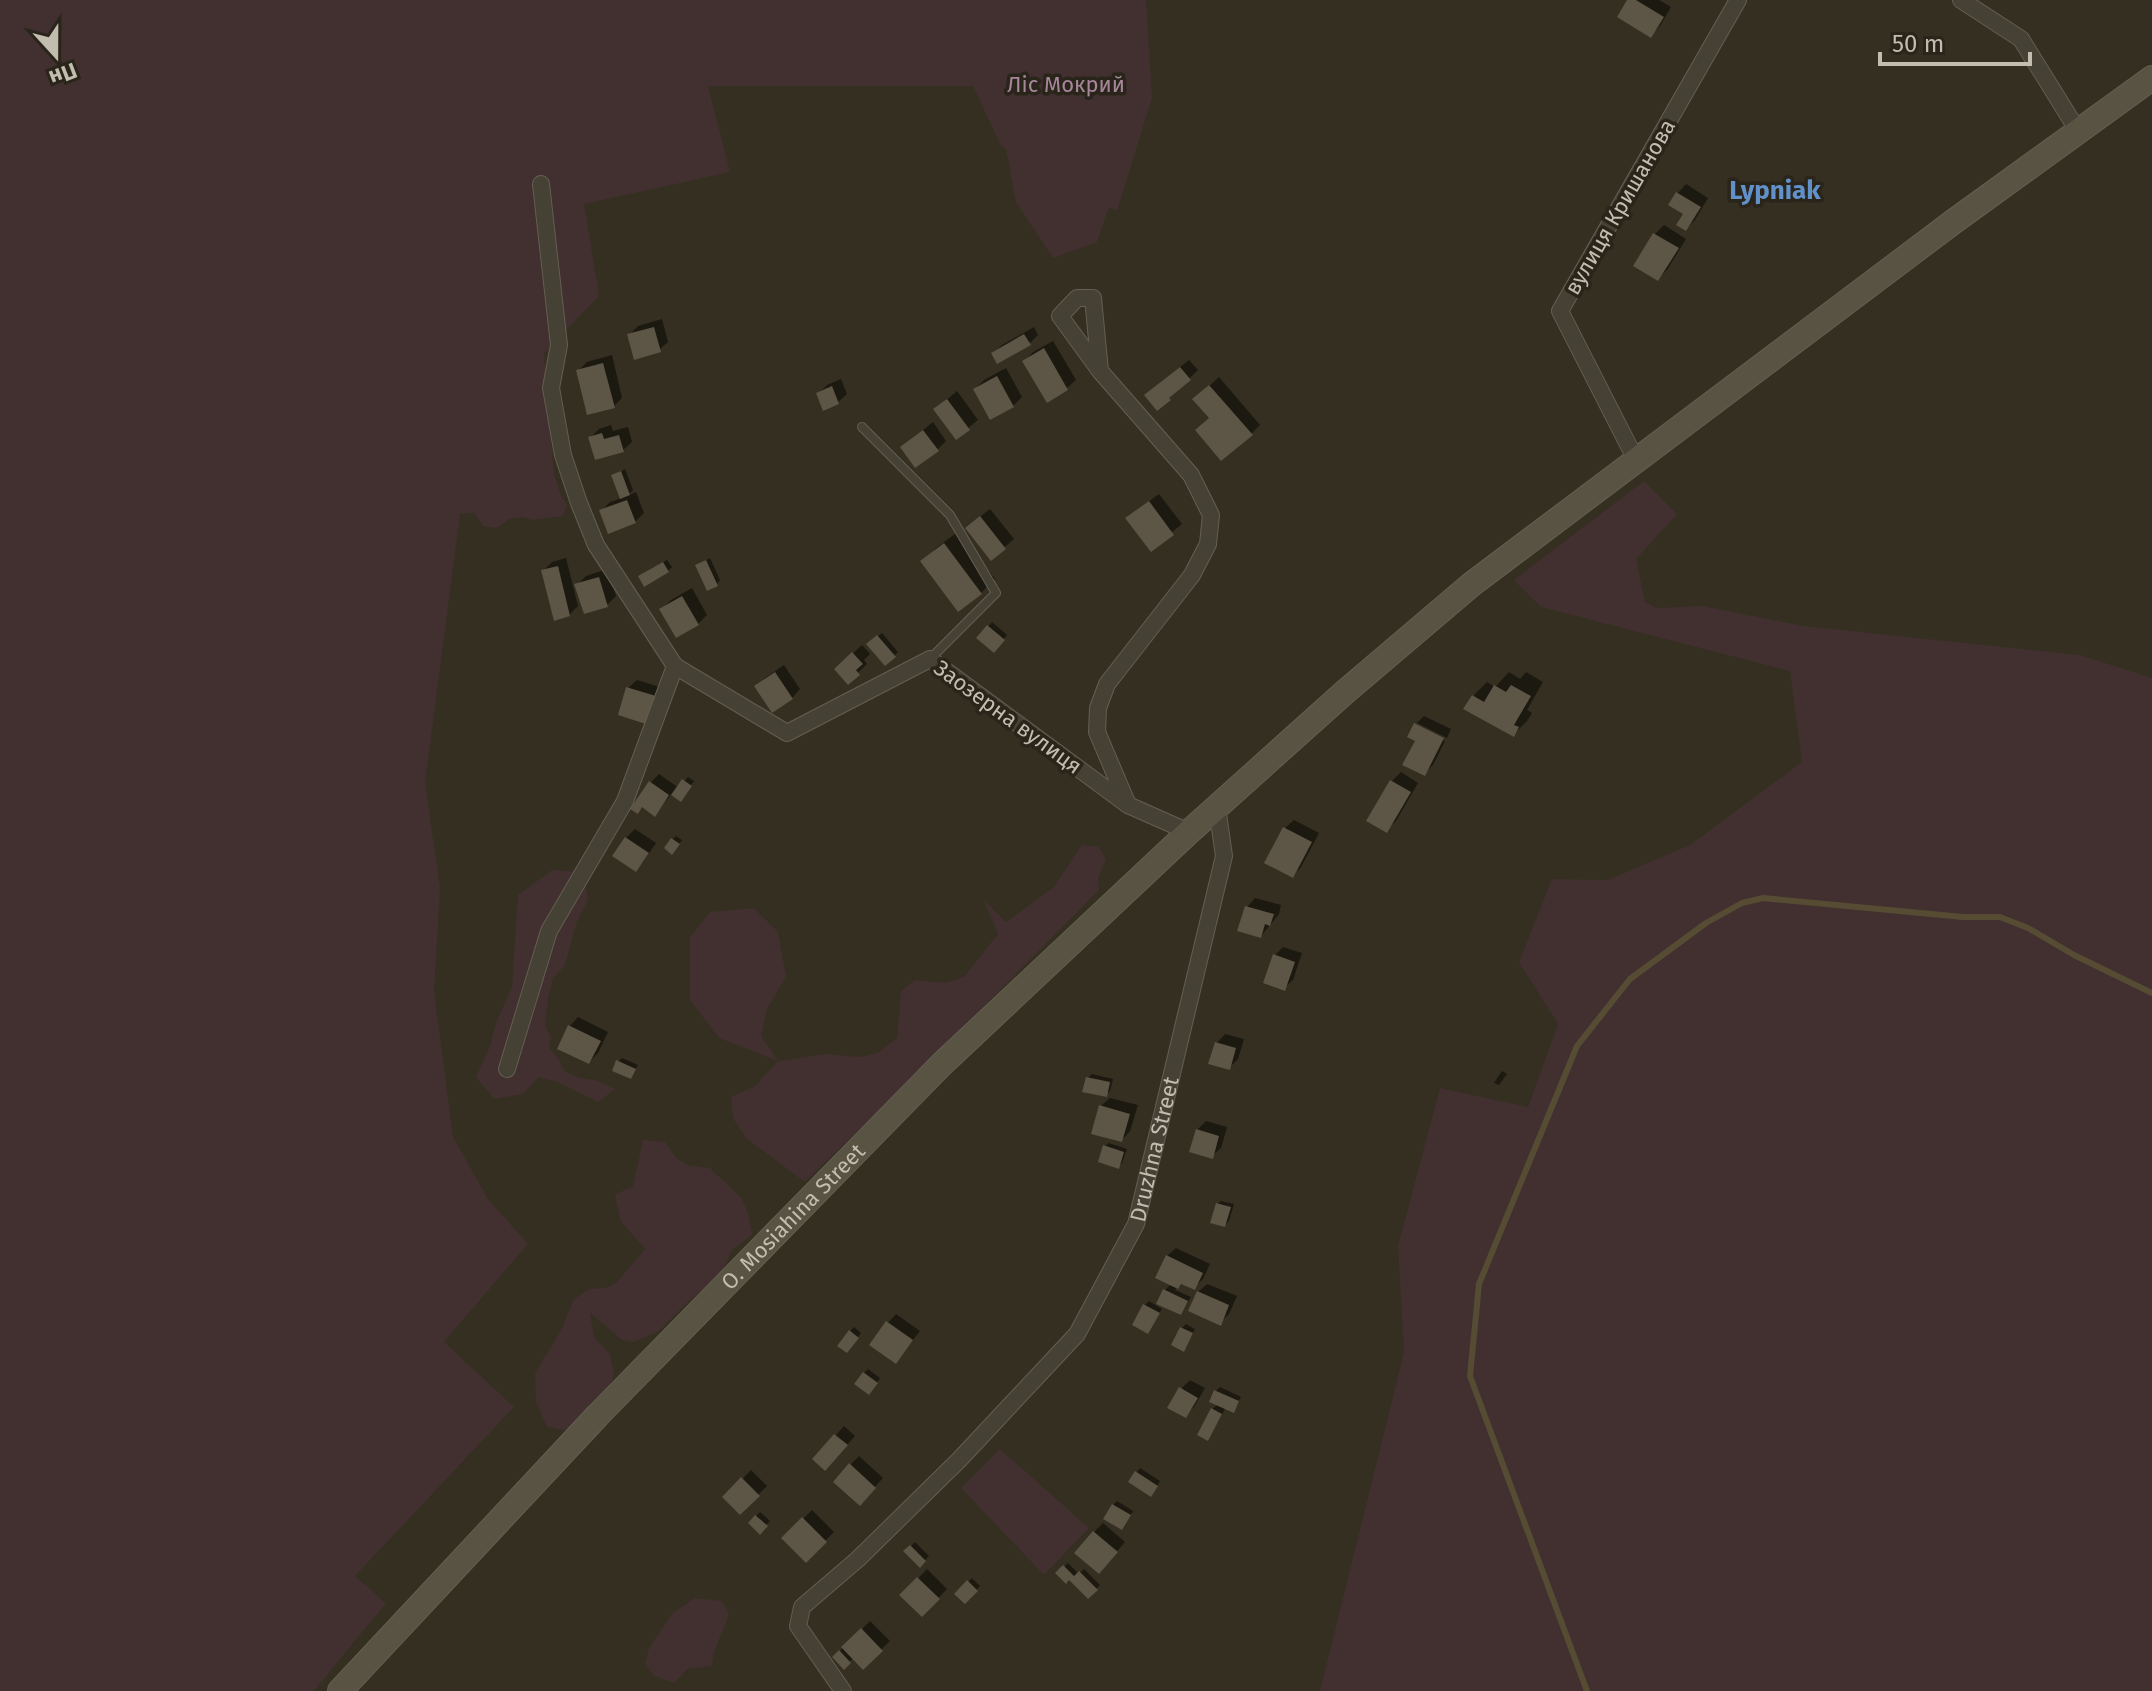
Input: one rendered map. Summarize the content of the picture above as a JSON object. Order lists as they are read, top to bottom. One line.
{"streets":{"main road":["O. Mosiahina Street"],"street":["вулиця Кришанова","Заозерна вулиця","Druzhna Street"]},"crossings":[["Заозерна вулиця","O. Mosiahina Street"],["Druzhna Street","O. Mosiahina Street"]],"districts":["Lypniak"],"parks":["Ліс Мокрий"],"scale_bar":"50 m","north":"bottom"}
